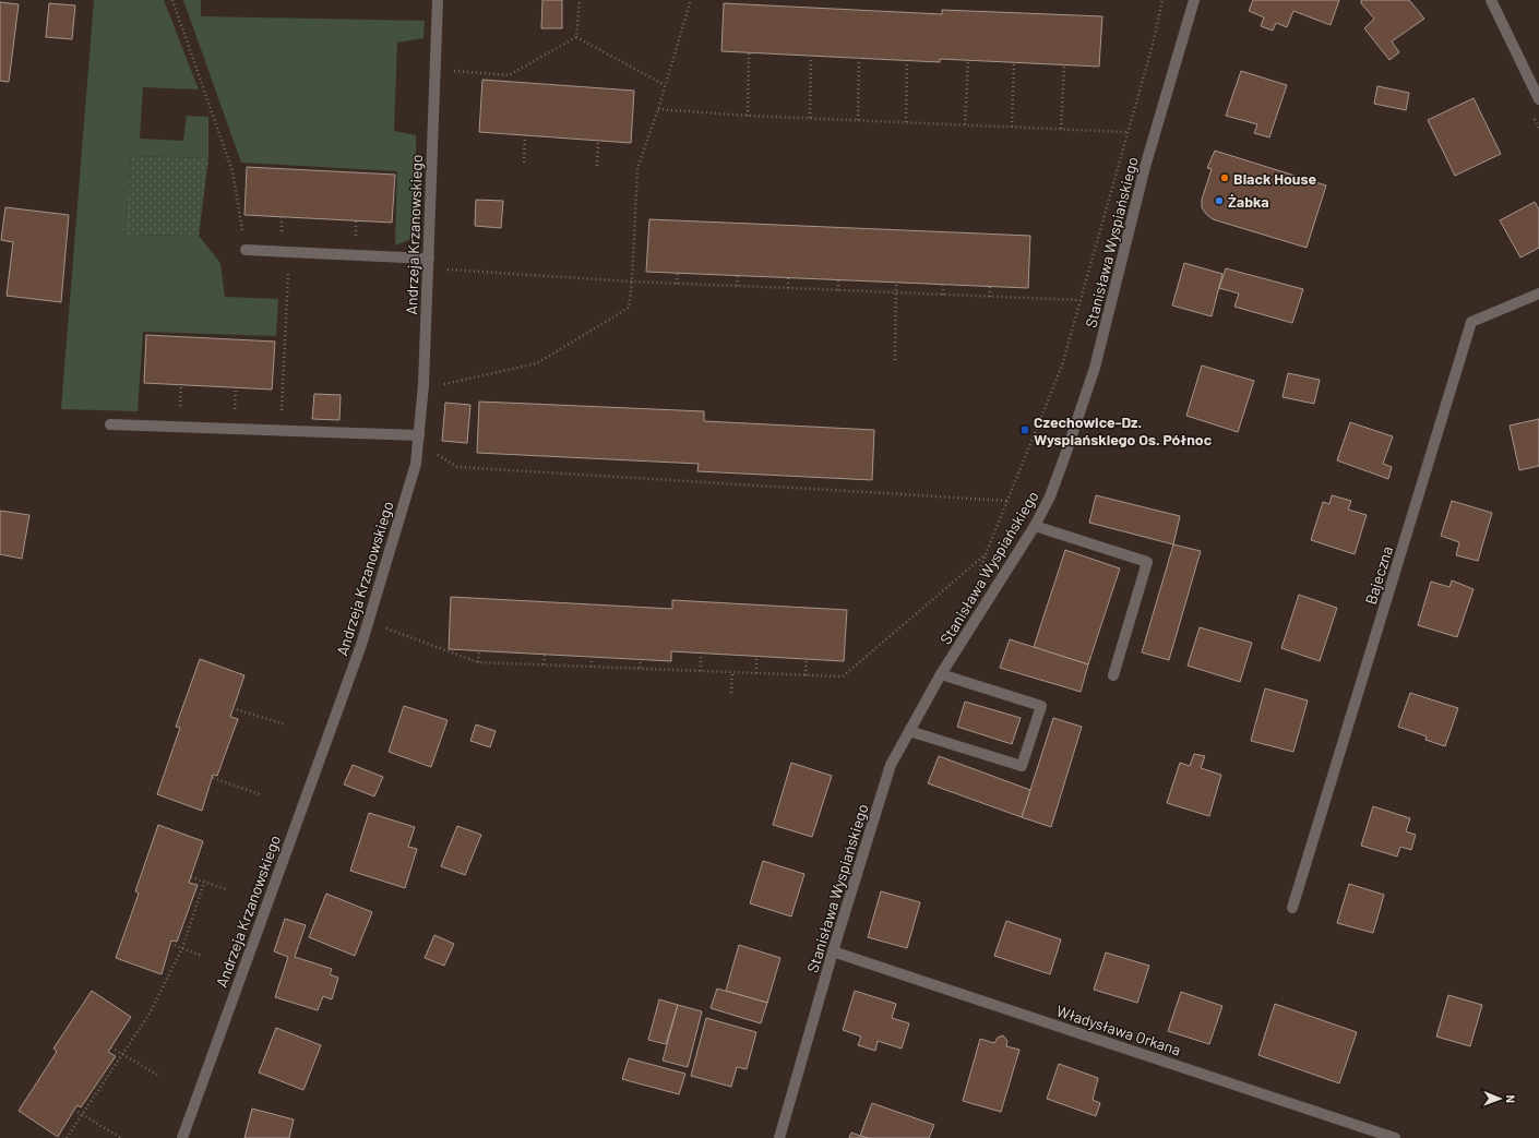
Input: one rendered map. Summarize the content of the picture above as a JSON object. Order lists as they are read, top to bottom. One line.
{"streets":{"street":["Andrzeja Krzanowskiego","Stanisława Wyspiańskiego","Bajeczna","Władysława Orkana"]},"crossings":[["Stanisława Wyspiańskiego","Władysława Orkana"]],"places":{"other":["Black House","Żabka"],"transit":["Czechowice-Dz. Wyspiańskiego Os. Północ"]},"north":"right"}
